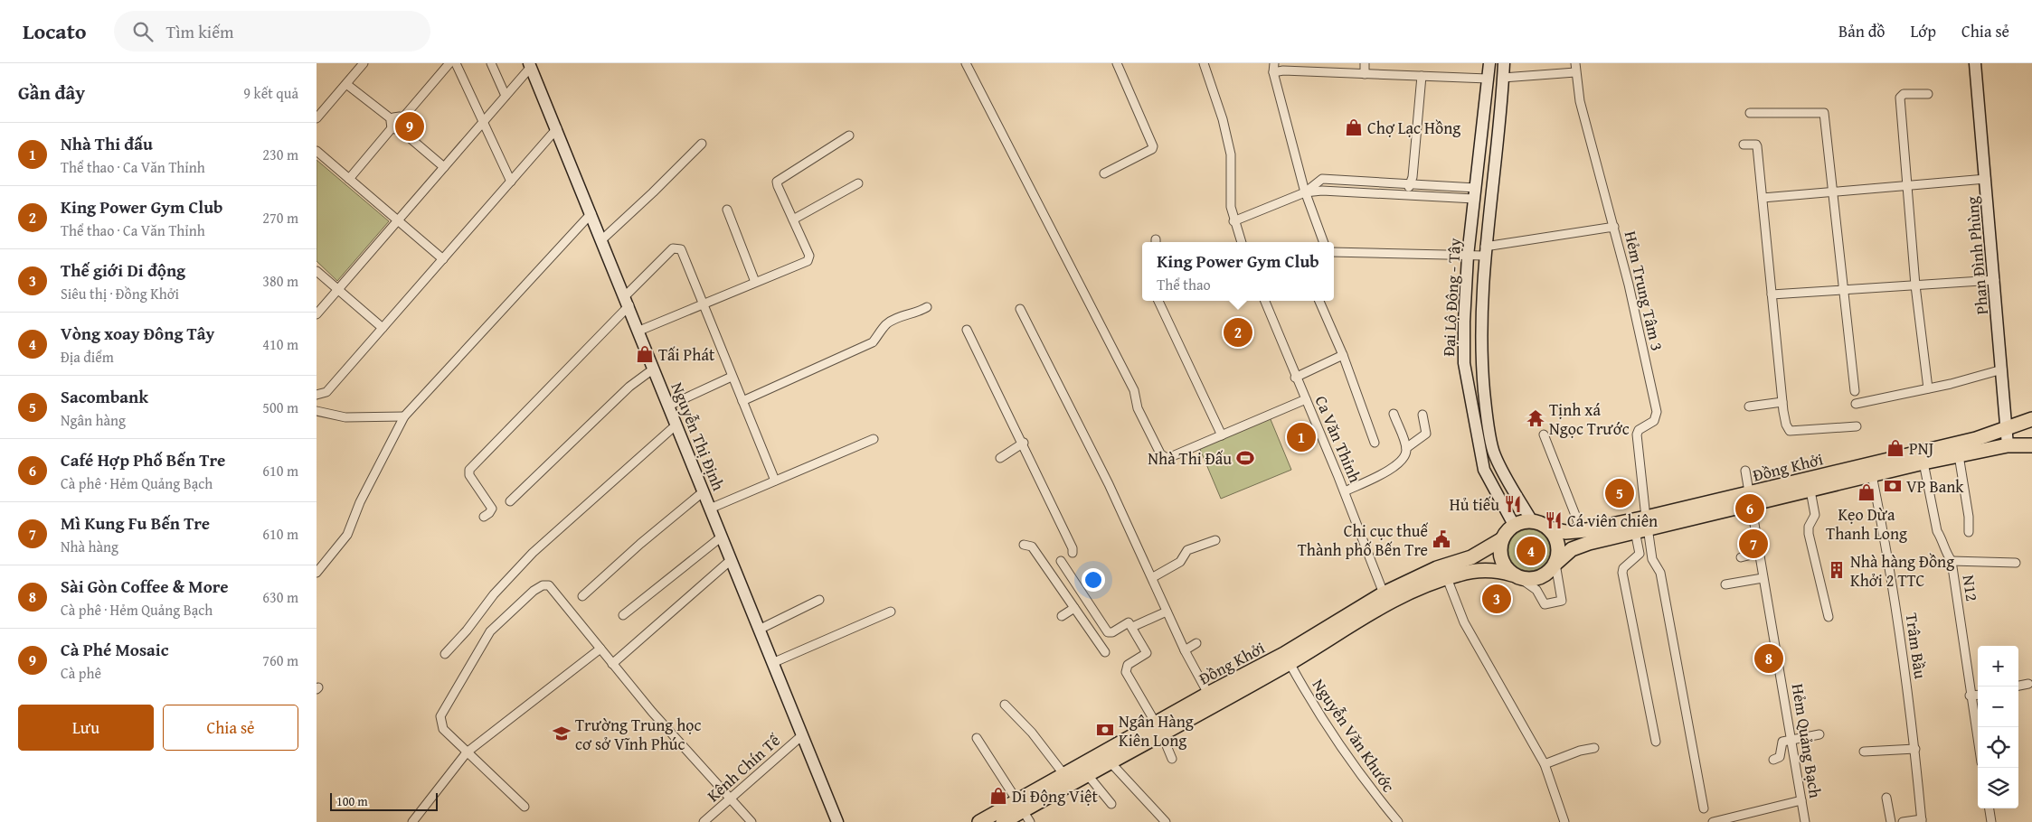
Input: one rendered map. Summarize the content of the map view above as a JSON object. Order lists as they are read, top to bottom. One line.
{"streets":{"main road":["Đồng Khởi"],"street":["Phan Đình Phùng","Hẻm Trung Tâm 3","Đại Lộ Đông - Tây","Nguyễn Thị Định","Ca Văn Thỉnh","N12","Trâm Bầu","Nguyễn Văn Khước","Hẻm Quảng Bạch","Kênh Chín Tế"]},"crossings":[["Phan Đình Phùng","Đồng Khởi"],["Hẻm Trung Tâm 3","Đồng Khởi"],["Đại Lộ Đông - Tây","Đồng Khởi"],["Nguyễn Thị Định","Kênh Chín Tế"],["Ca Văn Thỉnh","Đồng Khởi"],["Đồng Khởi","N12"],["Đồng Khởi","Trâm Bầu"],["Đồng Khởi","Nguyễn Văn Khước"],["Đồng Khởi","Hẻm Quảng Bạch"]],"places":{"shop":["Chợ Lạc Hồng","Tấi Phát","PNJ","Kẹo Dừa Thanh Long","Di Động Việt"],"temple":["Tịnh xá Ngọc Trước"],"sports":["Nhà Thi Đấu"],"bank":["VP Bank","Ngân Hàng Kiên Long"],"restaurant":["Hủ tiếu","Cá viên chiên"],"public building":["Chi cục thuế Thành phố Bến Tre"],"building":["Nhà hàng Đồng Khởi 2 TTC"],"school or university":["Trường Trung học cơ sở Vĩnh Phúc"]},"scale_bar":"100 m","page":{"header":"Locato","search":"Tìm kiếm","nav":["Bản đồ","Lớp","Chia sẻ"],"heading":["Gần đây","9 kết quả"],"pins":["9","2","1","5","6","7","4","3","8"],"list":[{"mark":"1","name":"Nhà Thi đấu","note":"Thể thao · Ca Văn Thỉnh","value":"230 m"},{"mark":"2","name":"King Power Gym Club","note":"Thể thao · Ca Văn Thỉnh","value":"270 m"},{"mark":"3","name":"Thế giới Di động","note":"Siêu thị · Đồng Khởi","value":"380 m"},{"mark":"4","name":"Vòng xoay Đông Tây","note":"Địa điểm","value":"410 m"},{"mark":"5","name":"Sacombank","note":"Ngân hàng","value":"500 m"},{"mark":"6","name":"Café Hợp Phố Bến Tre","note":"Cà phê · Hẻm Quảng Bạch","value":"610 m"},{"mark":"7","name":"Mì Kung Fu Bến Tre","note":"Nhà hàng","value":"610 m"},{"mark":"8","name":"Sài Gòn Coffee & More","note":"Cà phê · Hẻm Quảng Bạch","value":"630 m"},{"mark":"9","name":"Cà Phé Mosaic","note":"Cà phê","value":"760 m"}],"popup":["King Power Gym Club","Thể thao"],"map_buttons":["+","−"],"buttons":["Lưu","Chia sẻ"],"scale":"100 m"}}
